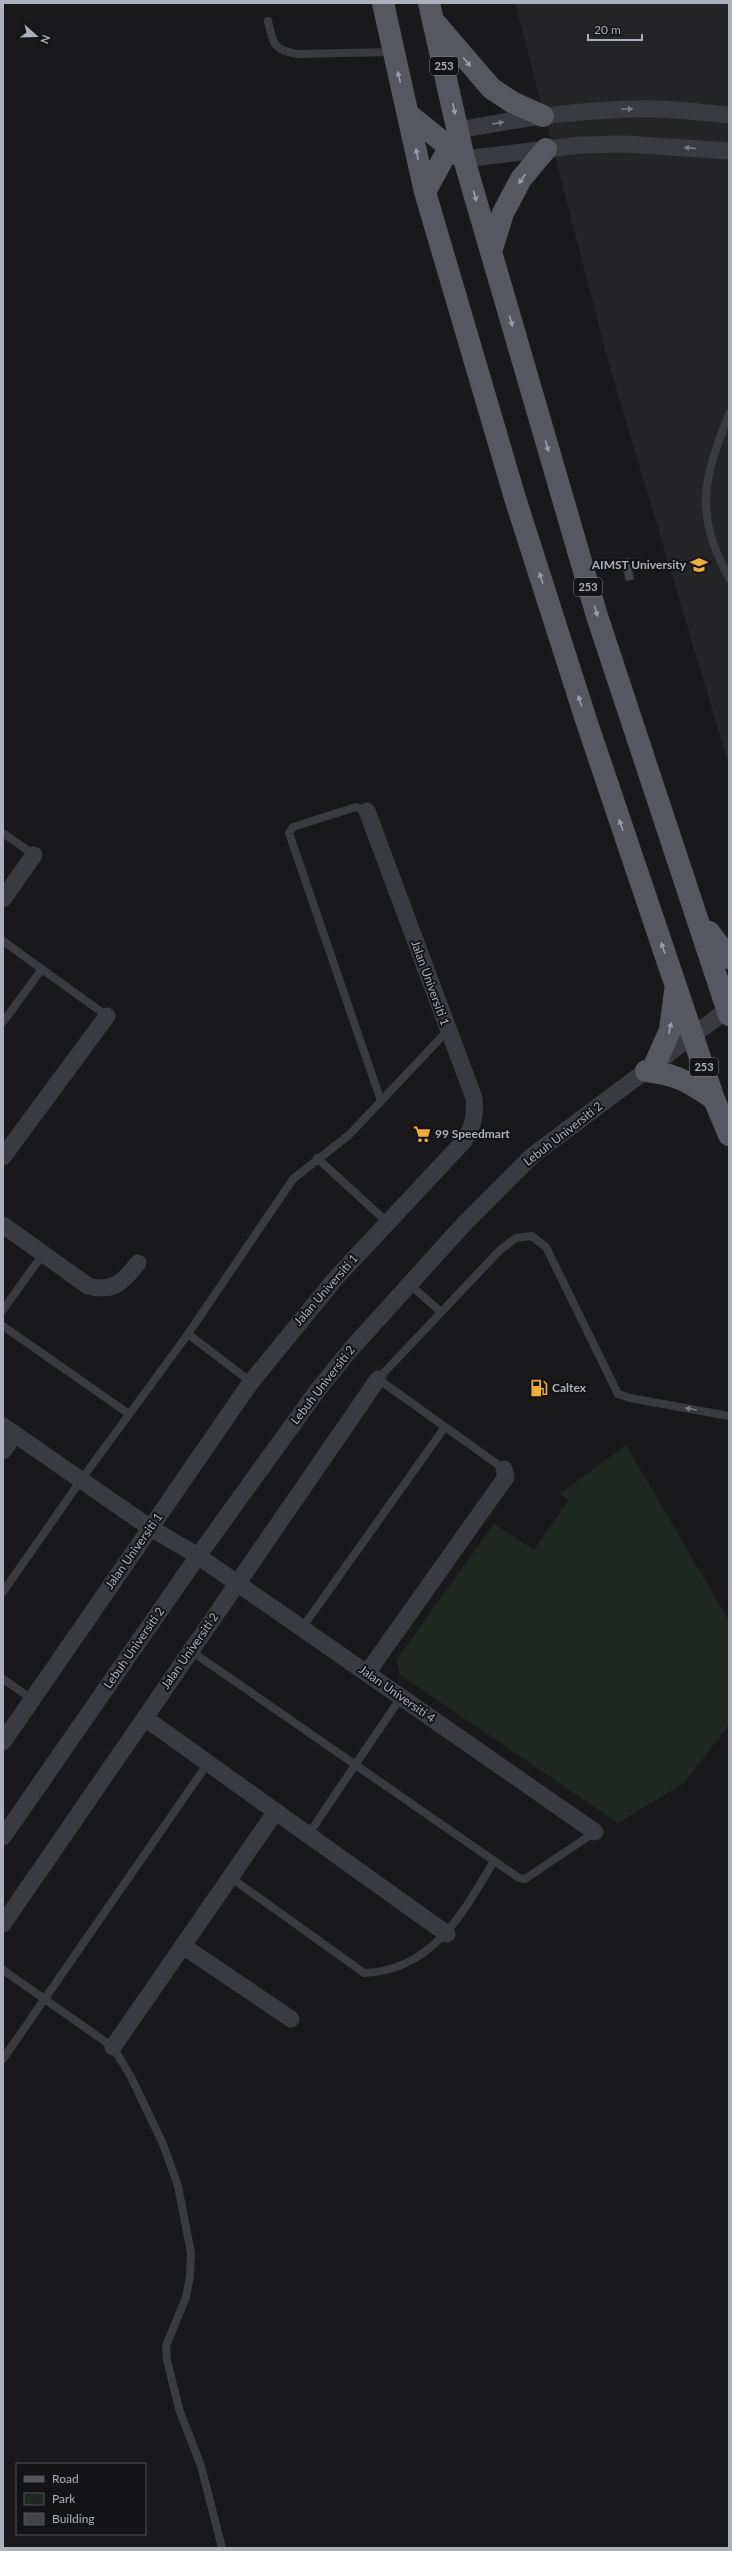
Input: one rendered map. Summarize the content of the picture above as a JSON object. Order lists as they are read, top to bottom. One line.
{"streets":{"main road":["253"],"street":["Jalan Universiti 1","Lebuh Universiti 2","Jalan Universiti 2","Jalan Universiti 4"]},"crossings":[["253","Lebuh Universiti 2"],["Jalan Universiti 1","Jalan Universiti 4"],["Lebuh Universiti 2","Jalan Universiti 4"],["Jalan Universiti 2","Jalan Universiti 4"]],"places":{"school or university":["AIMST University"],"supermarket":["99 Speedmart"],"fuel station":["Caltex"]},"legend":["Road","Park","Building"],"scale_bar":"20 m","north":"right"}
